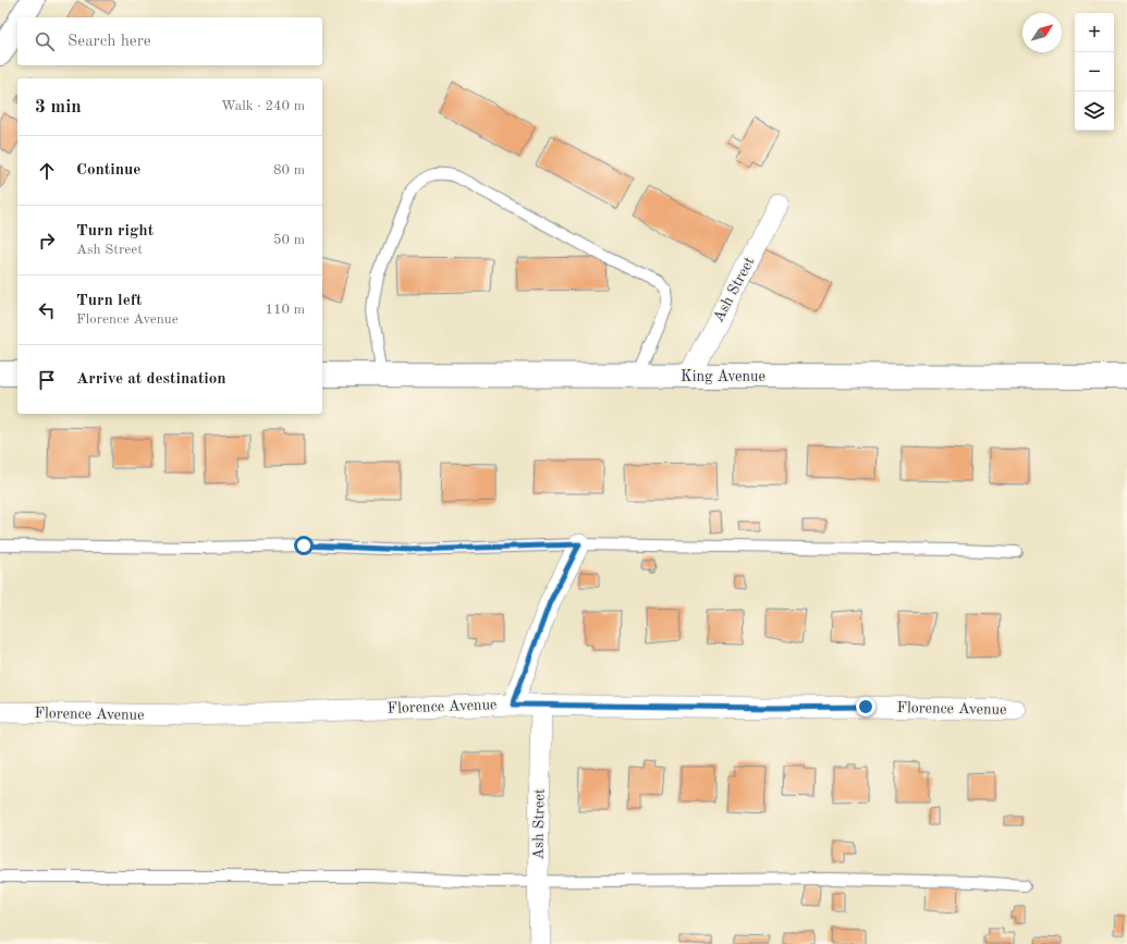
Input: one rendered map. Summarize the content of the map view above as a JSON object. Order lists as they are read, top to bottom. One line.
{"streets":{"street":["Ash Street","King Avenue","Florence Avenue"]},"crossings":[["Ash Street","King Avenue"],["Ash Street","Florence Avenue"]],"north":"top right","page":{"map_buttons":["+","−"],"search":"Search here","heading":["3 min","Walk · 240 m"],"list":[["Continue","80 m"],["Turn right","Ash Street","50 m"],["Turn left","Florence Avenue","110 m"],"Arrive at destination"]}}
